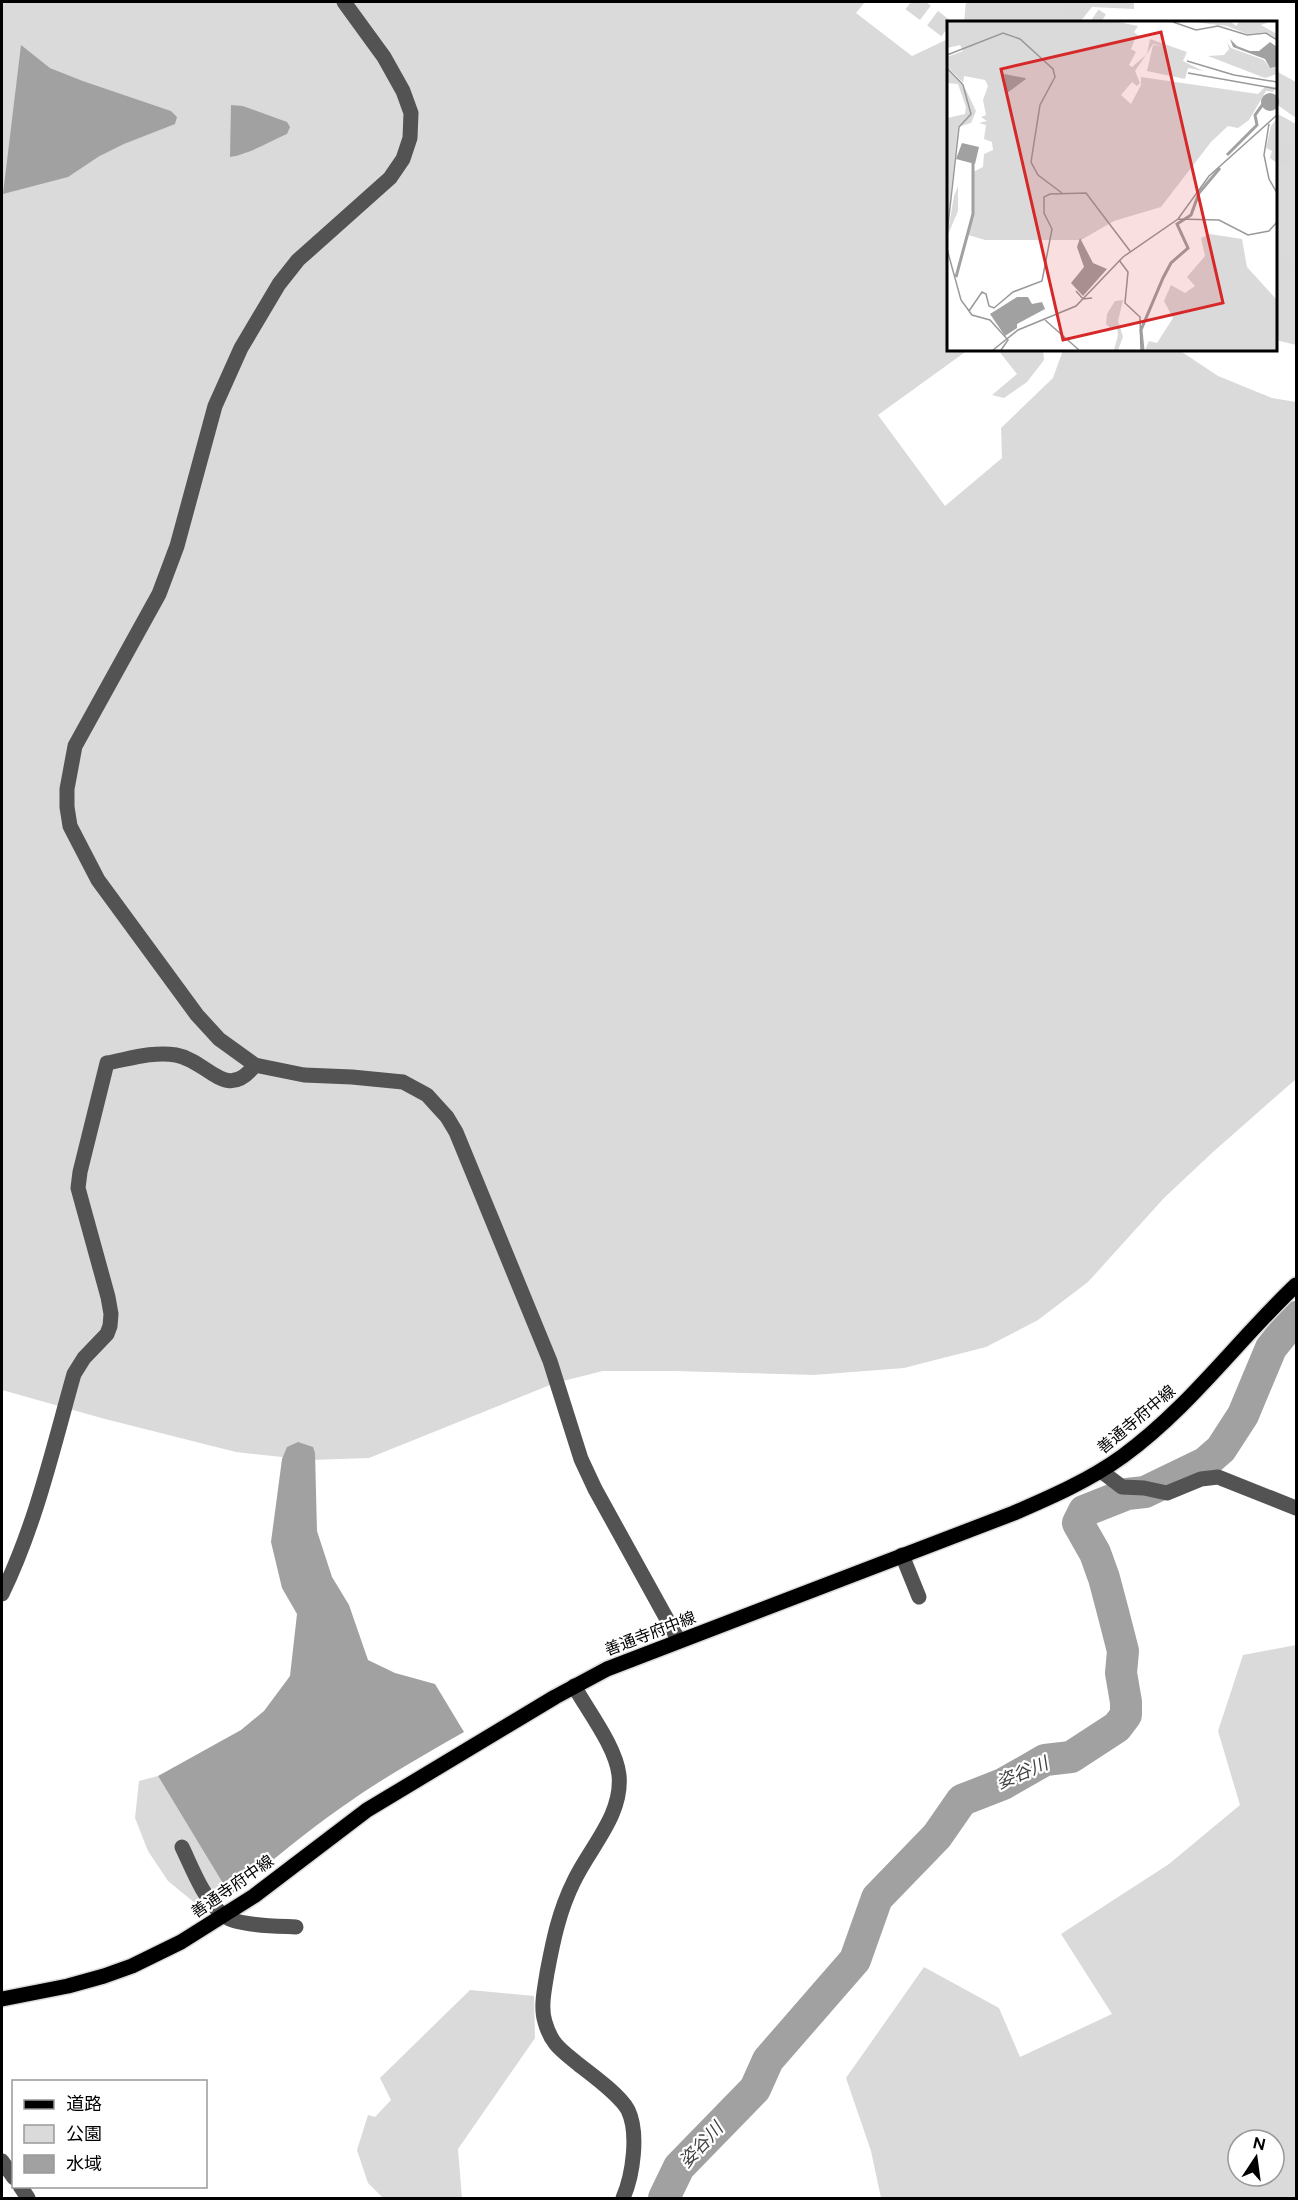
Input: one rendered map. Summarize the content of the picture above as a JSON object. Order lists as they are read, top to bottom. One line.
{"streets":{"main road":["善通寺府中線"]},"water":["姿谷川"],"legend":["道路","公園","水域"],"north":"top"}
